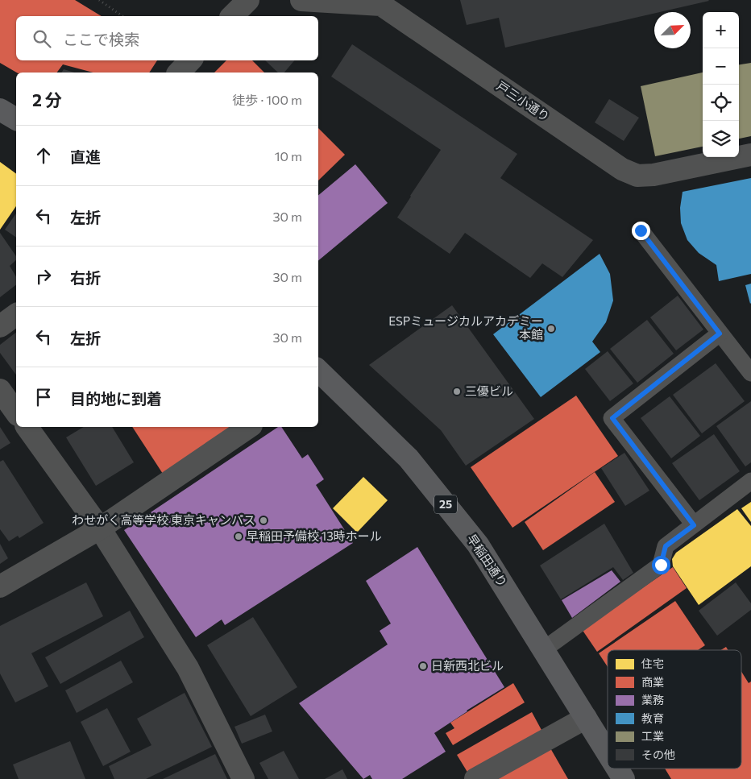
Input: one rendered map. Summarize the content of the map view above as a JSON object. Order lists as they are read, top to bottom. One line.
{"streets":{"main road":["25","早稲田通り"],"street":["戸三小通り"]},"places":["ESPミュージカルアカデミー 本館","三優ビル","わせがく高等学校 東京キャンパス","早稲田予備校 13時ホール","日新西北ビル"],"legend":["住宅","商業","業務","教育","工業","その他"],"north":"top right","page":{"map_buttons":["+","−"],"search":"ここで検索","heading":["2 分","徒歩 · 100 m"],"list":[["直進","10 m"],["左折","30 m"],["右折","30 m"],["左折","30 m"],"目的地に到着"]}}
